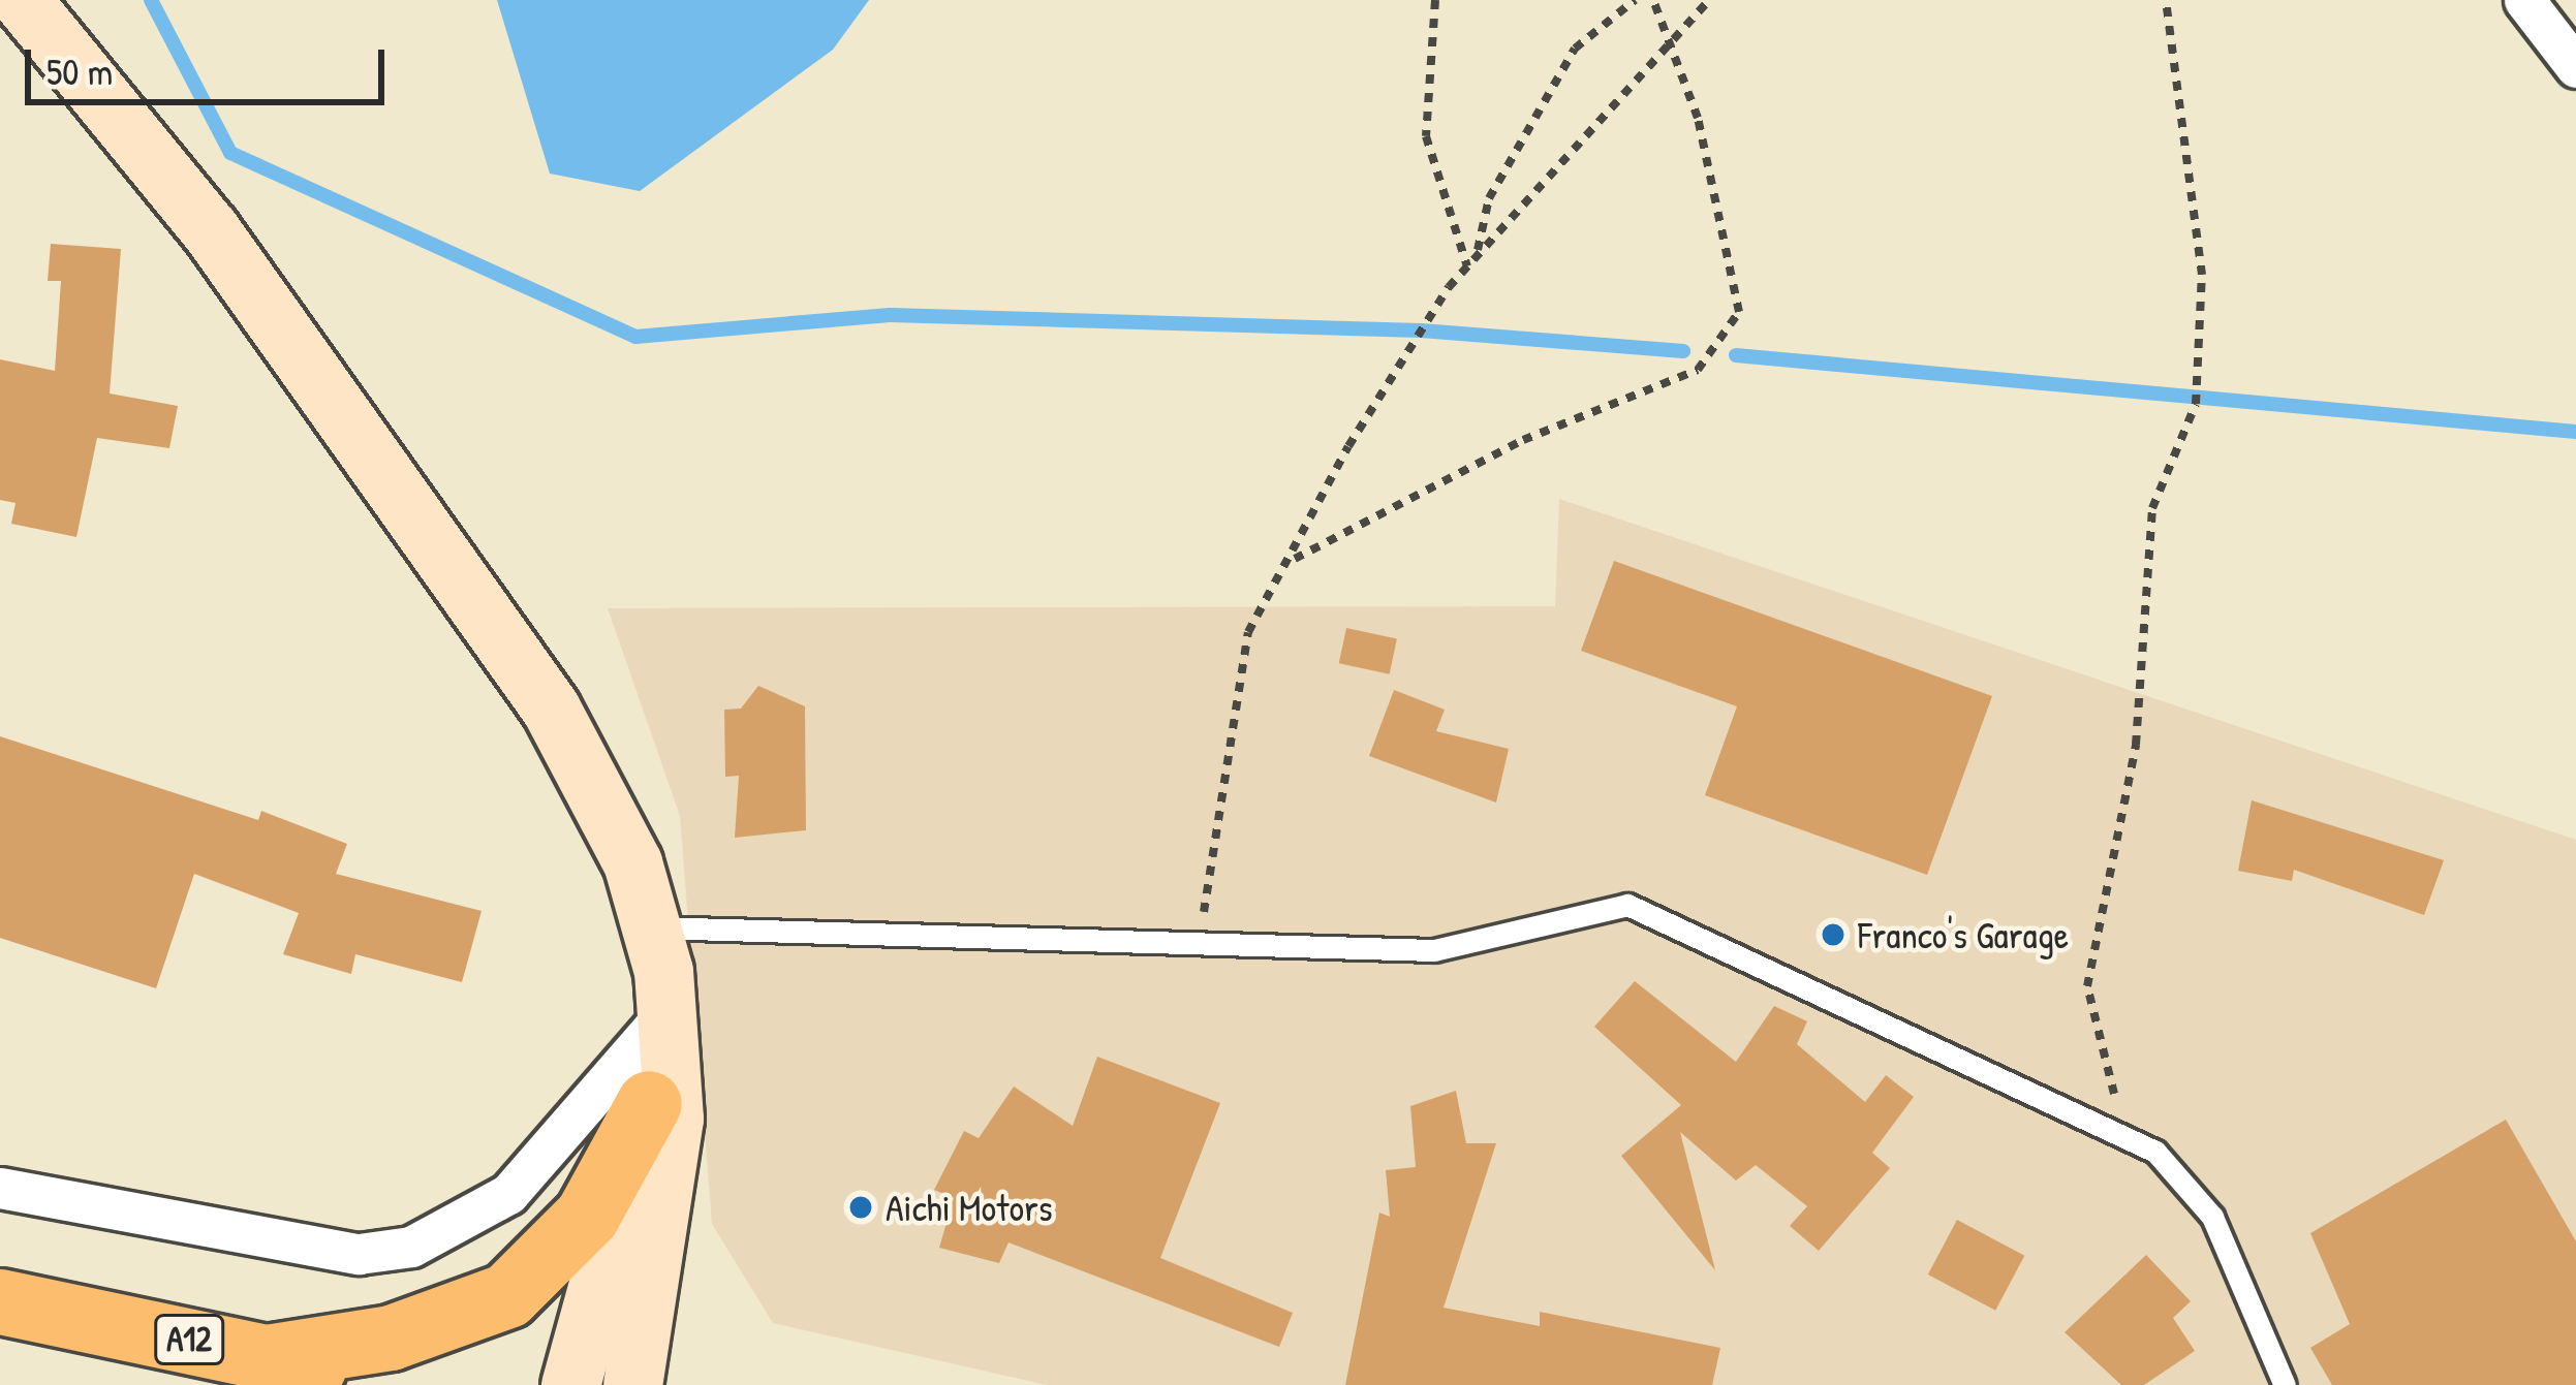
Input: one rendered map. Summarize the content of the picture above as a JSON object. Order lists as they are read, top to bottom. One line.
{"streets":{"main road":["A12"]},"places":["Franco's Garage","Aichi Motors"],"scale_bar":"50 m"}
